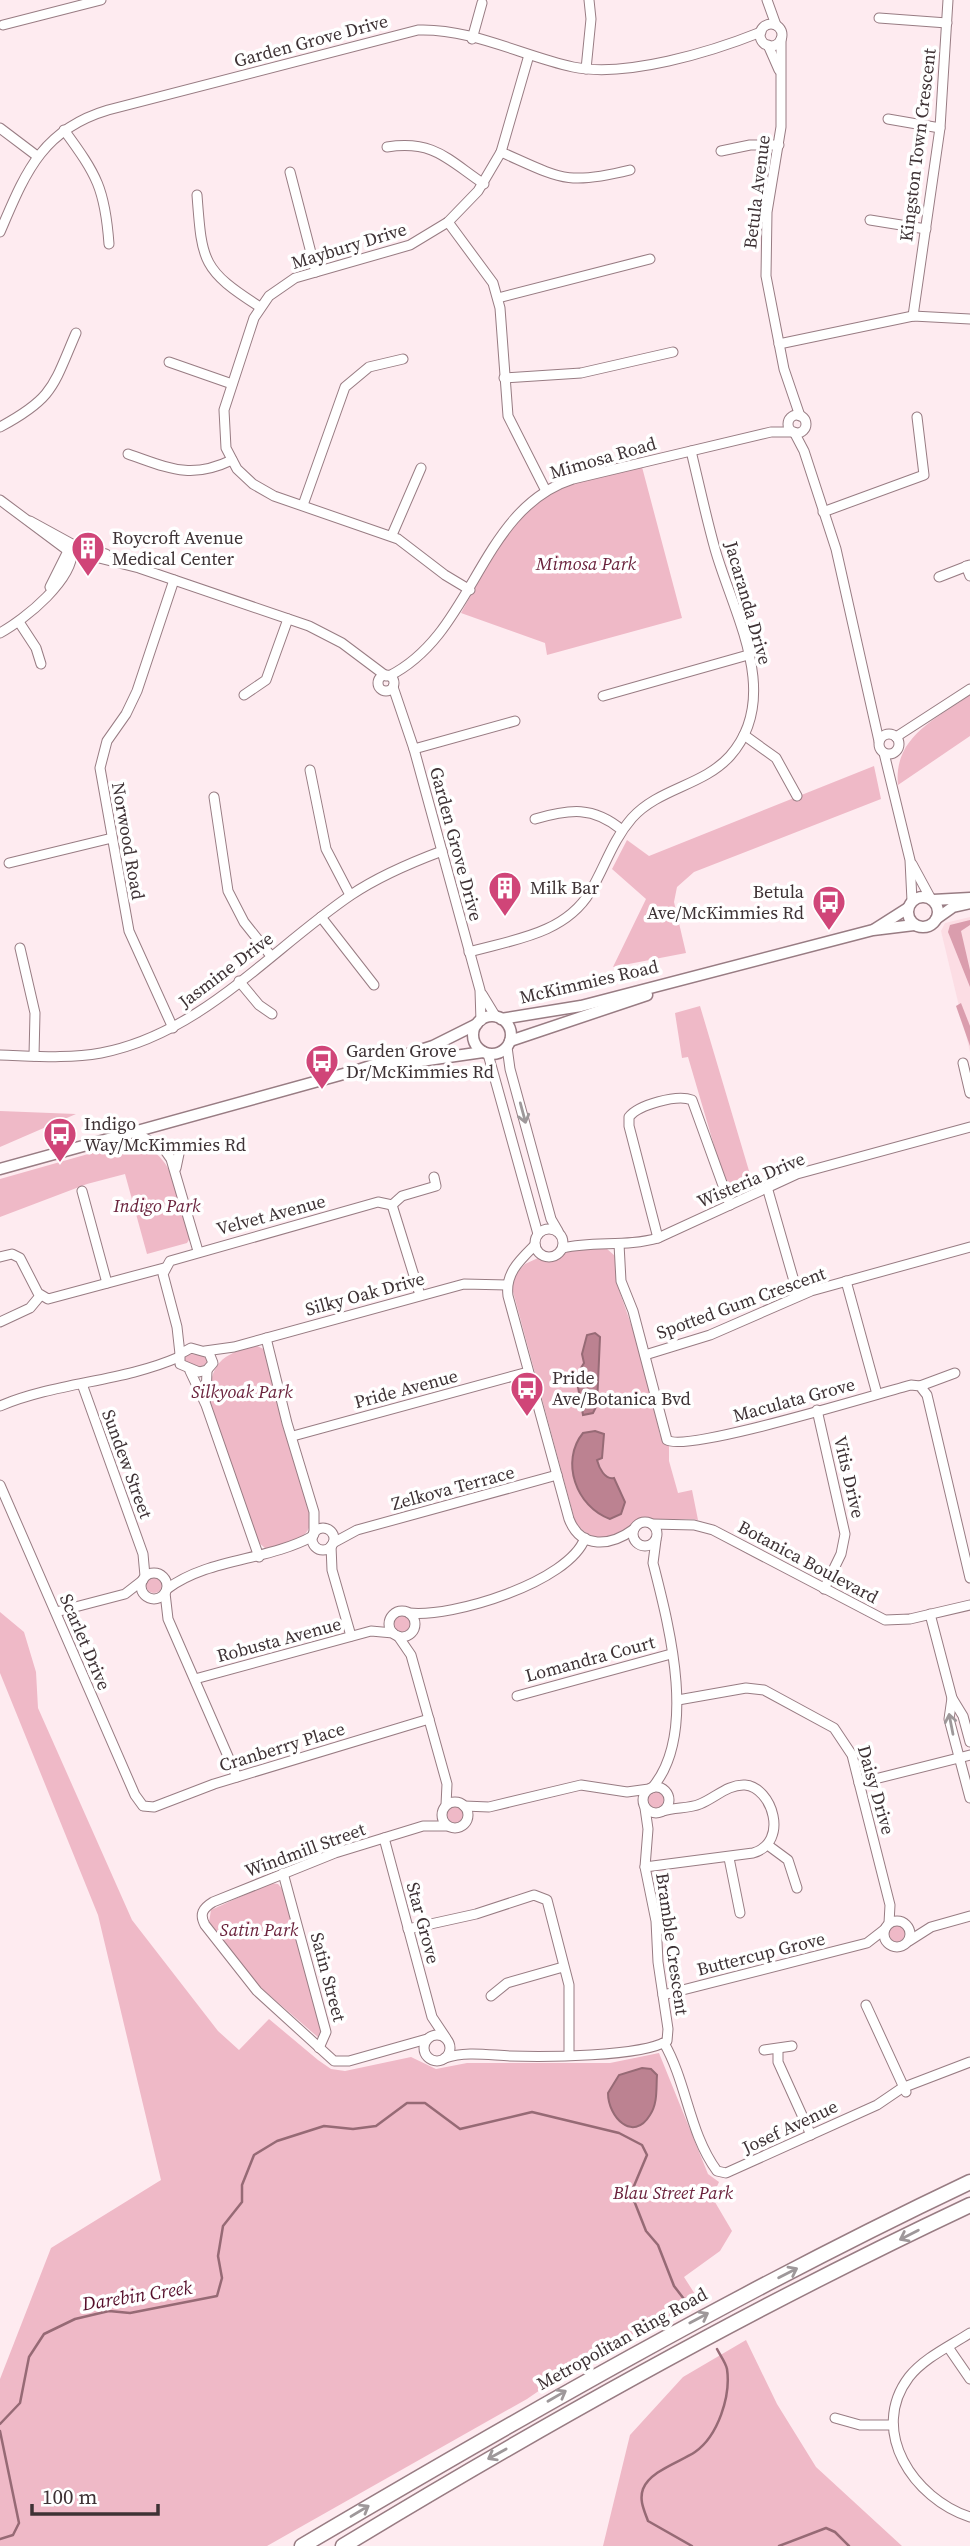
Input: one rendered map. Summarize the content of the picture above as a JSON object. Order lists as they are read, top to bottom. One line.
{"streets":{"highway":["Metropolitan Ring Road"],"main road":["McKimmies Road"],"street":["Garden Grove Drive","Kingston Town Crescent","Betula Avenue","Maybury Drive","Mimosa Road","Jacaranda Drive","Norwood Road","Jasmine Drive","Wisteria Drive","Velvet Avenue","Silky Oak Drive","Spotted Gum Crescent","Pride Avenue","Maculata Grove","Sundew Street","Vitis Drive","Zelkova Terrace","Botanica Boulevard","Robusta Avenue","Scarlet Drive","Lomandra Court","Cranberry Place","Daisy Drive","Windmill Street","Star Grove","Bramble Crescent","Buttercup Grove","Satin Street","Josef Avenue"]},"crossings":[["Garden Grove Drive","Betula Avenue"],["Garden Grove Drive","Maybury Drive"],["Garden Grove Drive","Mimosa Road"],["Garden Grove Drive","Jacaranda Drive"],["Garden Grove Drive","Jasmine Drive"],["Garden Grove Drive","McKimmies Road"],["Betula Avenue","Mimosa Road"],["Maybury Drive","Mimosa Road"],["Mimosa Road","Jacaranda Drive"],["Norwood Road","Jasmine Drive"],["Spotted Gum Crescent","Maculata Grove"],["Maculata Grove","Vitis Drive"],["Vitis Drive","Botanica Boulevard"],["Scarlet Drive","Cranberry Place"],["Daisy Drive","Buttercup Grove"],["Windmill Street","Star Grove"],["Windmill Street","Satin Street"],["Bramble Crescent","Buttercup Grove"],["Bramble Crescent","Josef Avenue"]],"water":["Darebin Creek"],"parks":["Mimosa Park","Indigo Park","Silkyoak Park","Satin Park","Blau Street Park"],"places":{"building":["Roycroft Avenue Medical Center","Milk Bar"],"bus stop":["Betula Ave/McKimmies Rd","Garden Grove Dr/McKimmies Rd","Indigo Way/McKimmies Rd","Pride Ave/Botanica Bvd"]},"scale_bar":"100 m"}
